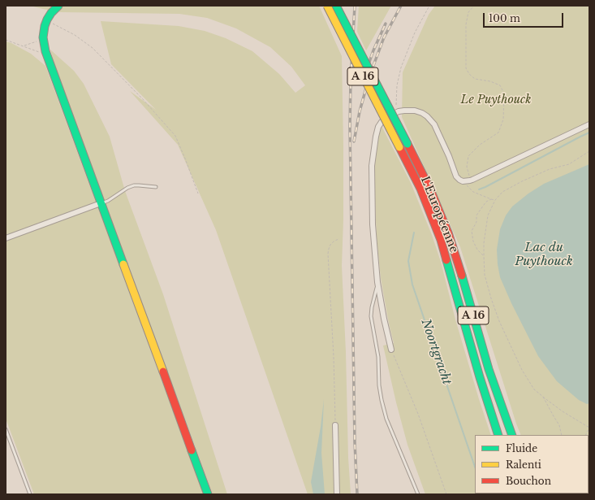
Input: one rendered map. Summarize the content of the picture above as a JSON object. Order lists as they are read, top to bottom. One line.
{"streets":{"main road":["A 16","L'Européenne"]},"water":["Lac du Puythouck","Noortgracht"],"parks":["Le Puythouck"],"legend":["Fluide","Ralenti","Bouchon"],"scale_bar":"100 m"}
